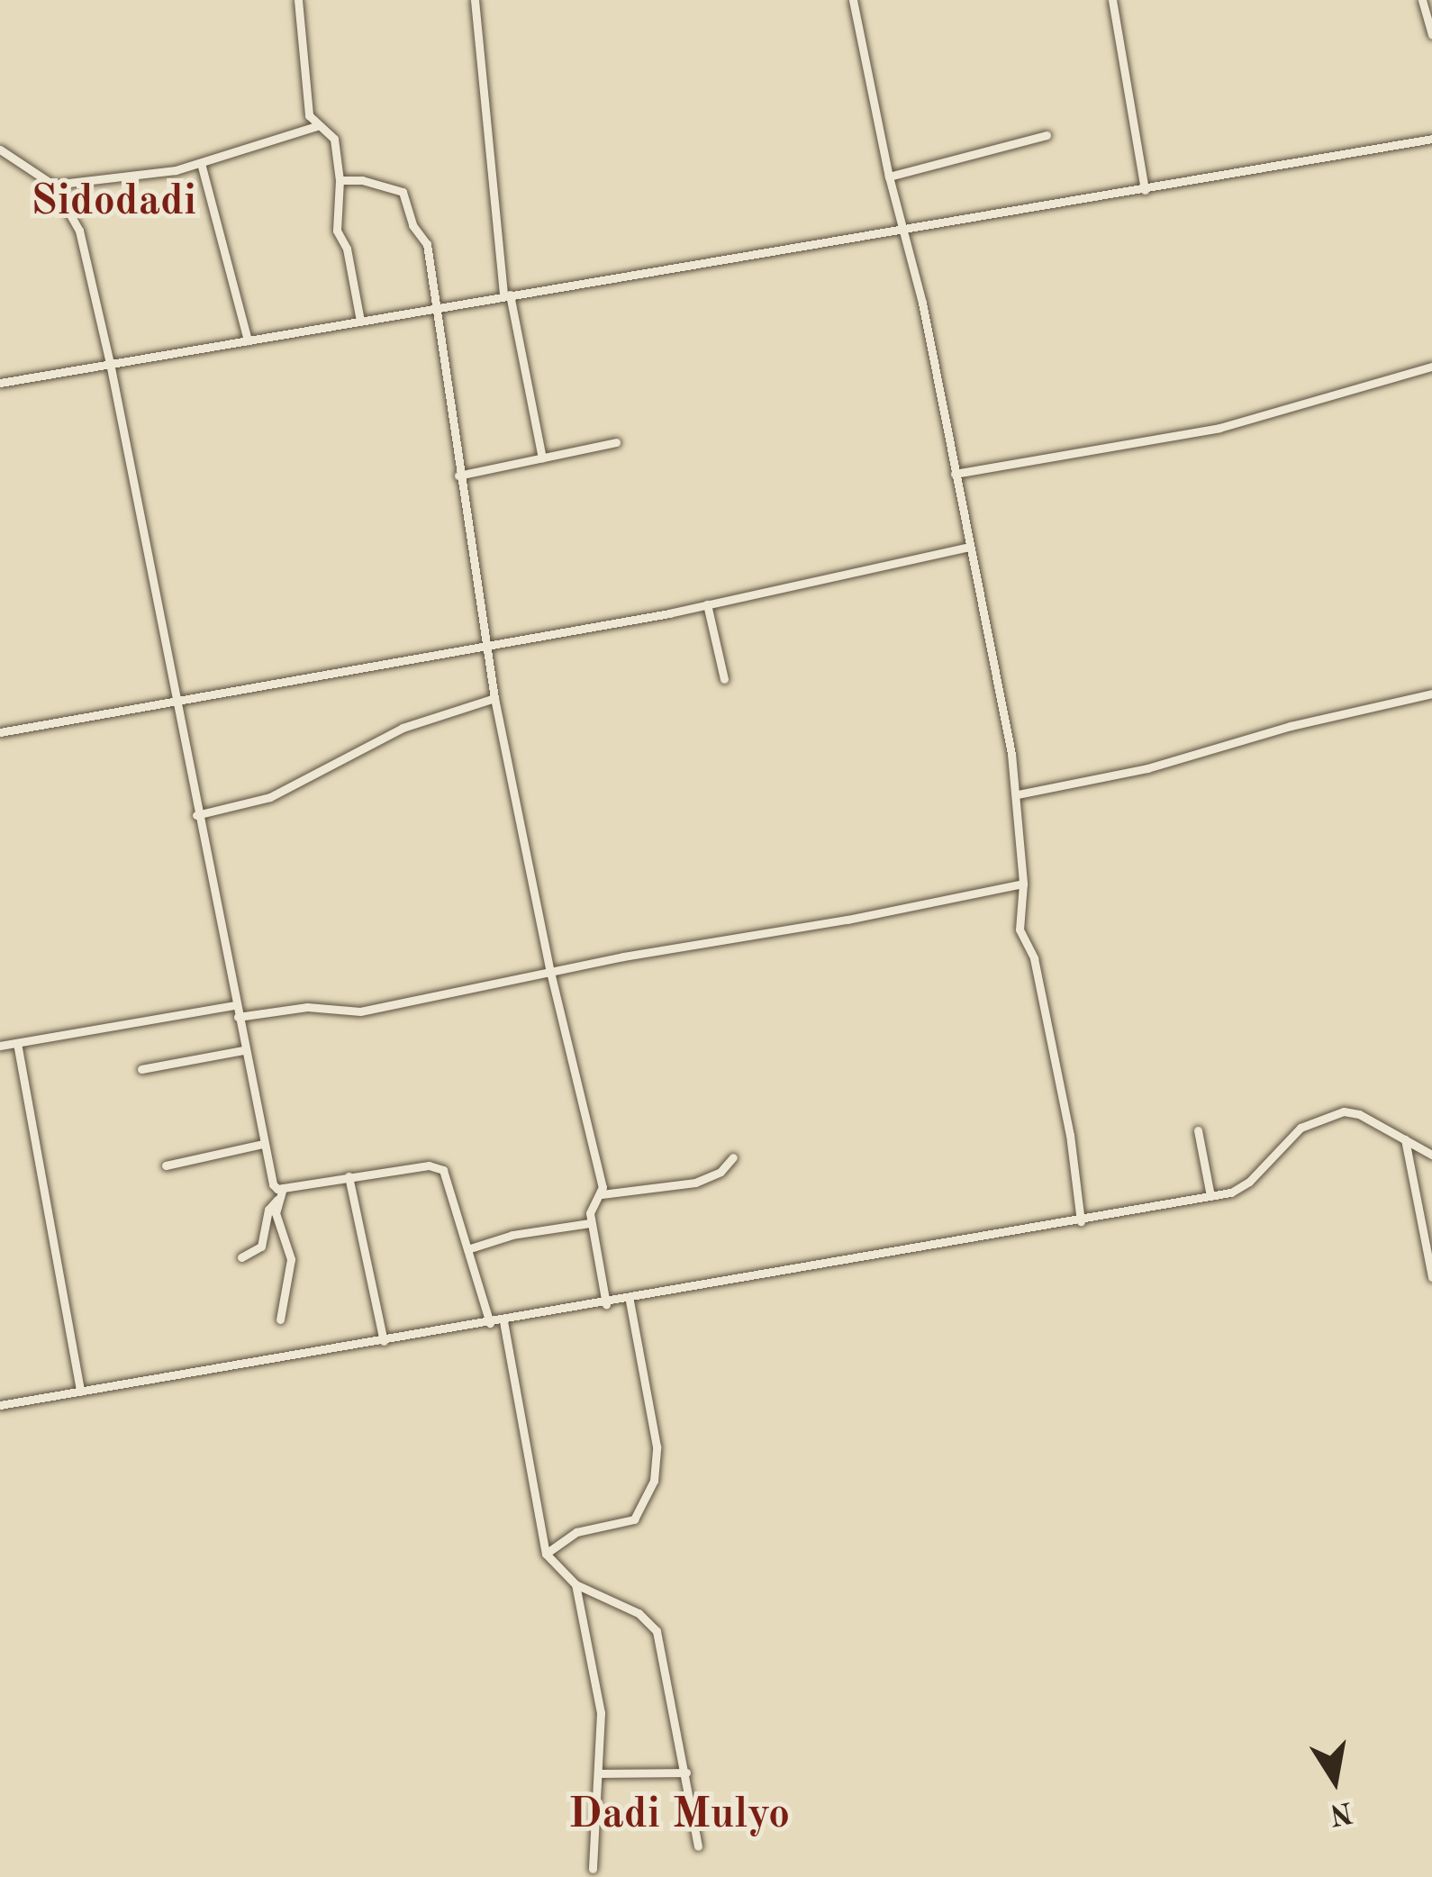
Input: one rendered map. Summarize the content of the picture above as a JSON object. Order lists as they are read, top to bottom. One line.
{"districts":["Sidodadi","Dadi Mulyo"],"north":"bottom"}
